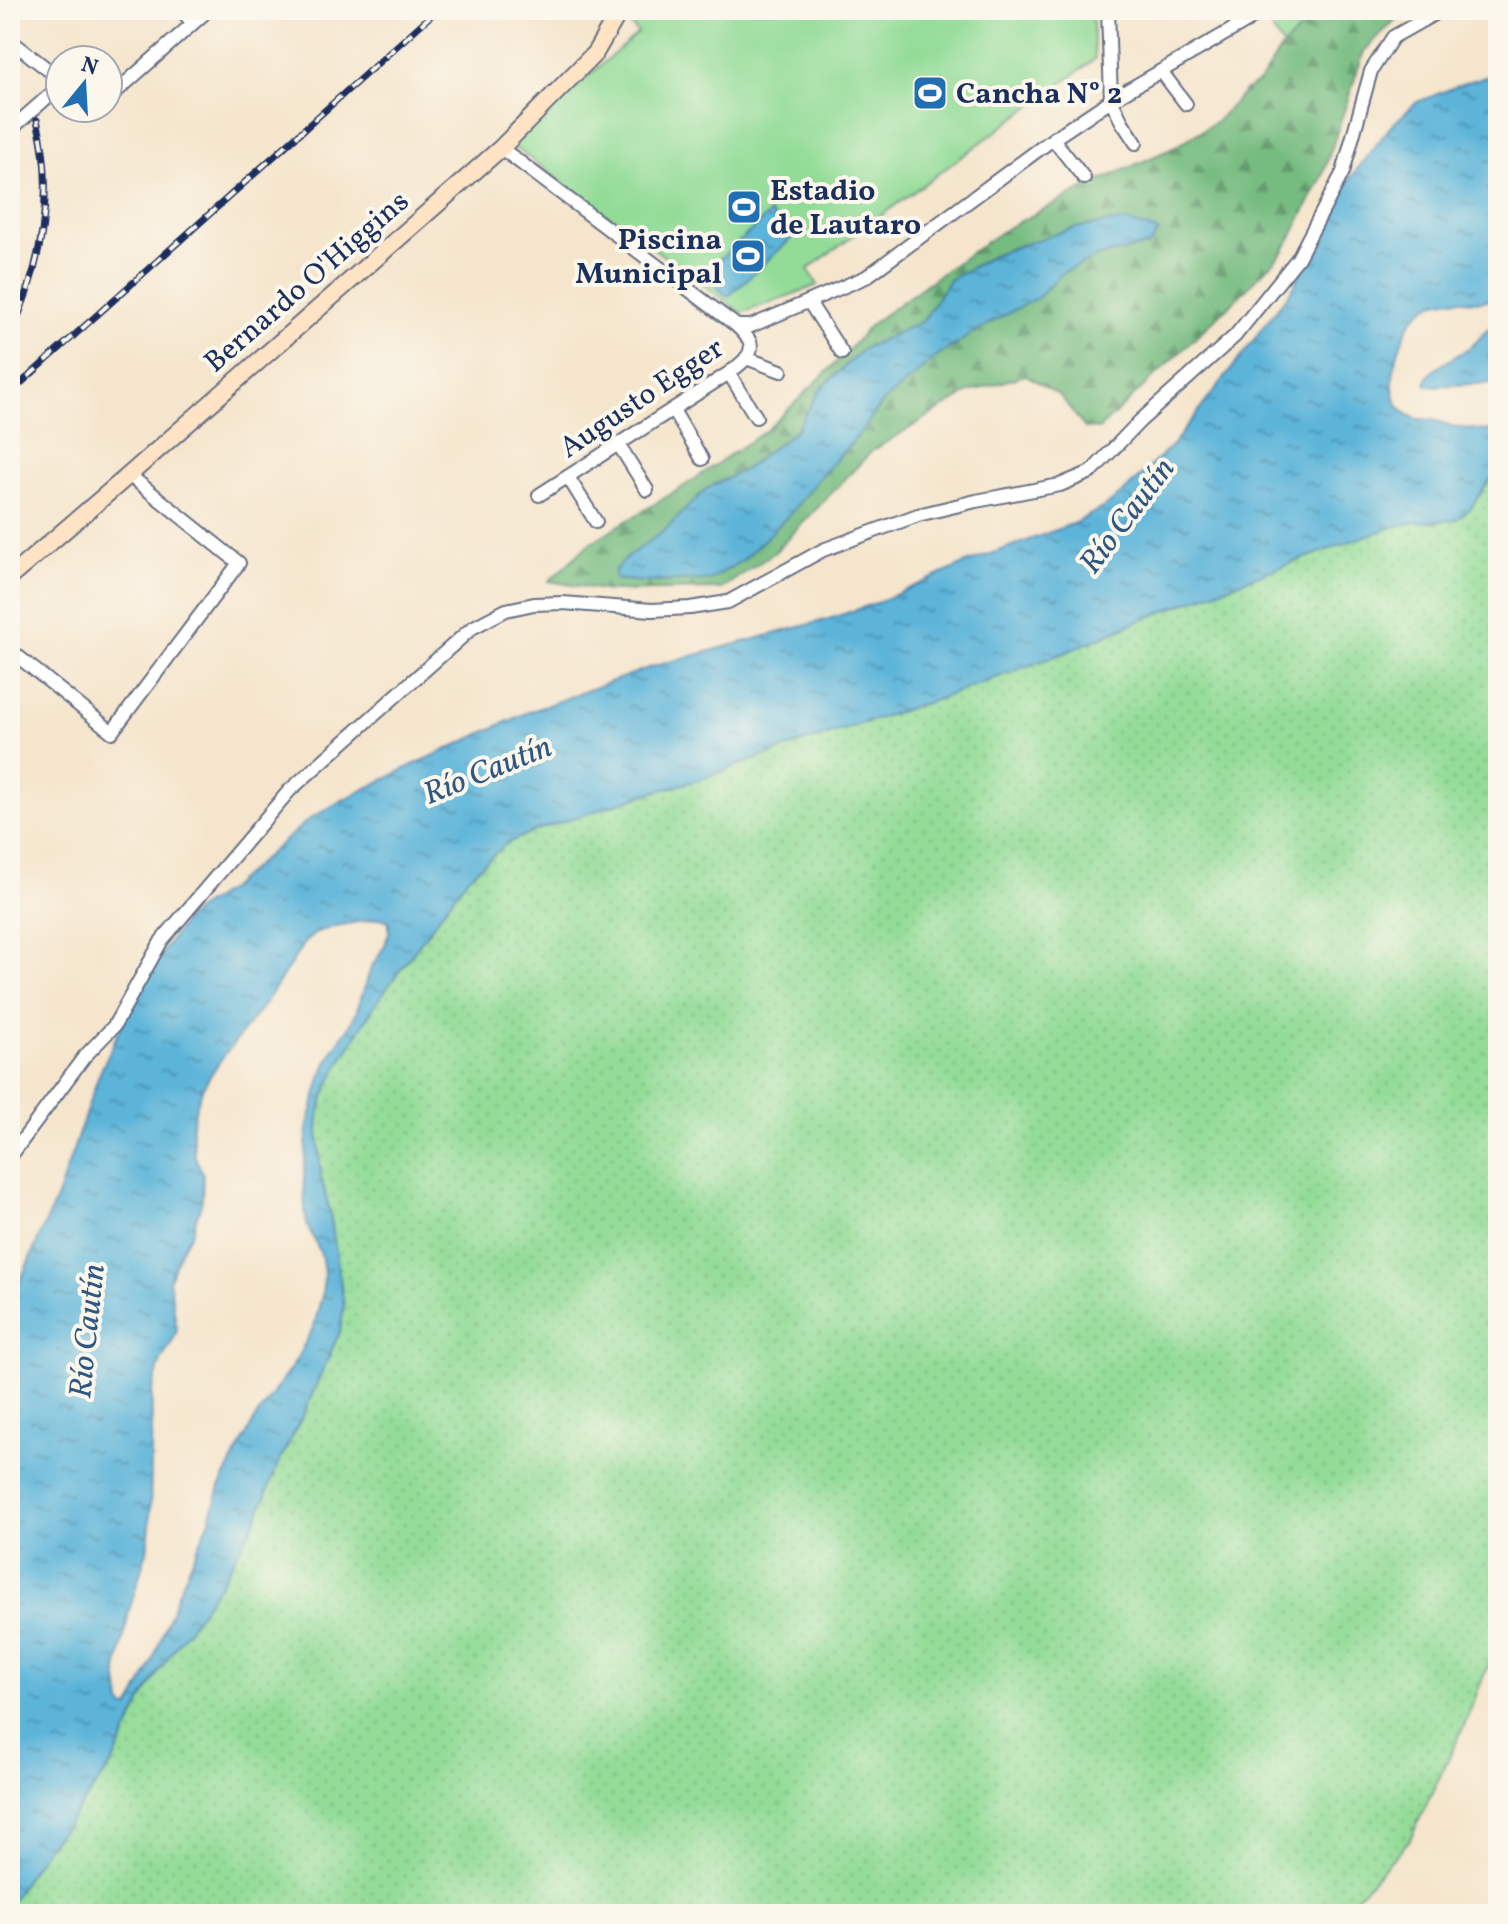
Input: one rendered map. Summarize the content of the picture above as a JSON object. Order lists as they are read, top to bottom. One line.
{"streets":{"main road":["Bernardo O'Higgins"],"street":["Augusto Egger"]},"water":["Río Cautín"],"places":{"sports":["Cancha N° 2","Estadio de Lautaro","Piscina Municipal"]},"north":"top"}
